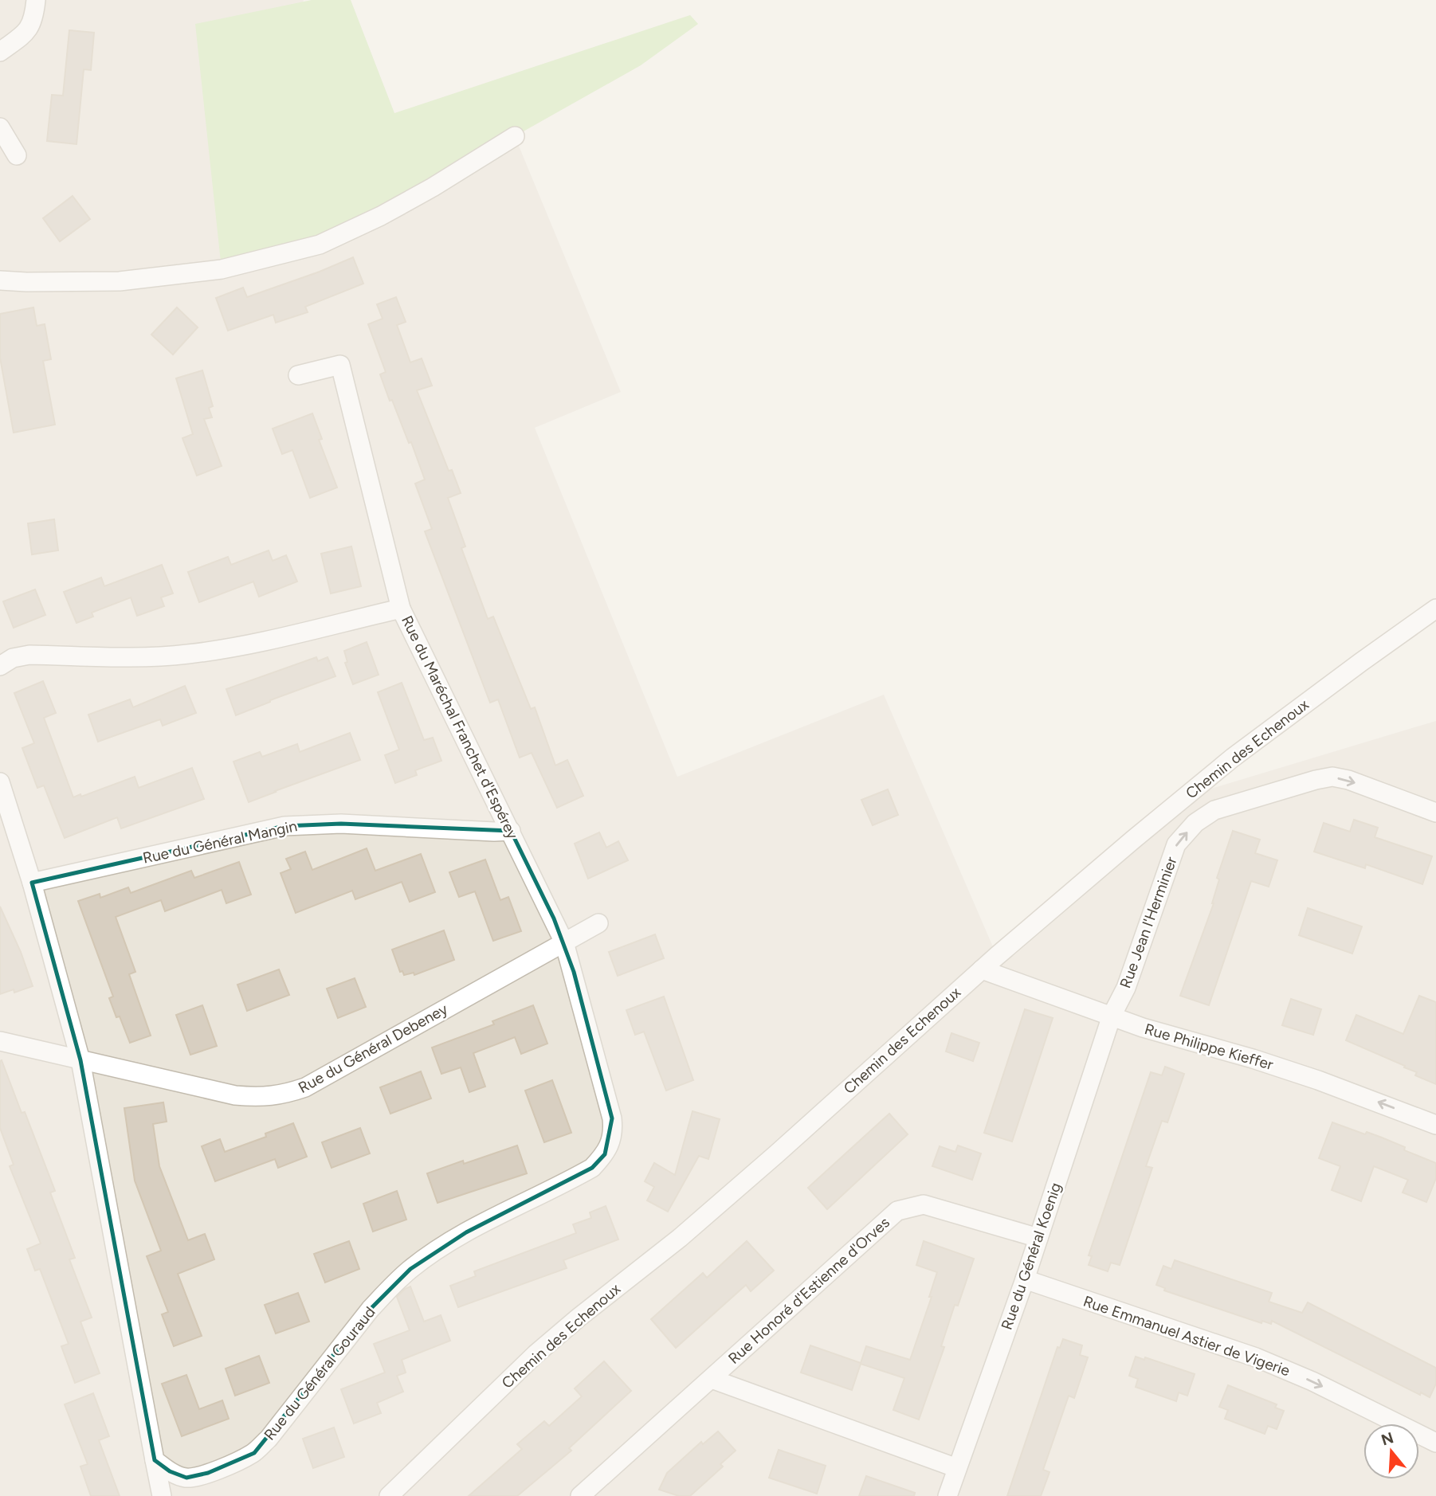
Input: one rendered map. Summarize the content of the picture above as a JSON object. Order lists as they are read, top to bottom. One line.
{"streets":{"street":["Rue du Maréchal Franchet d'Espérey","Chemin des Echenoux","Rue du Général Mangin","Rue Jean l'Herminier","Rue Philippe Kieffer","Rue du Général Debeney","Rue du Général Koenig","Rue Honoré d'Estienne d'Orves","Rue Emmanuel Astier de Vigerie","Rue du Général Gouraud"]},"crossings":[["Rue du Maréchal Franchet d'Espérey","Rue du Général Mangin"],["Rue du Maréchal Franchet d'Espérey","Rue du Général Debeney"],["Rue du Maréchal Franchet d'Espérey","Rue du Général Gouraud"],["Chemin des Echenoux","Rue Philippe Kieffer"],["Rue Jean l'Herminier","Rue Philippe Kieffer"],["Rue Jean l'Herminier","Rue du Général Koenig"],["Rue Philippe Kieffer","Rue du Général Koenig"],["Rue du Général Debeney","Rue du Général Gouraud"],["Rue du Général Koenig","Rue Honoré d'Estienne d'Orves"],["Rue du Général Koenig","Rue Emmanuel Astier de Vigerie"]],"one_way":["Rue Jean l'Herminier","Rue Philippe Kieffer","Rue Emmanuel Astier de Vigerie"],"north":"top"}
